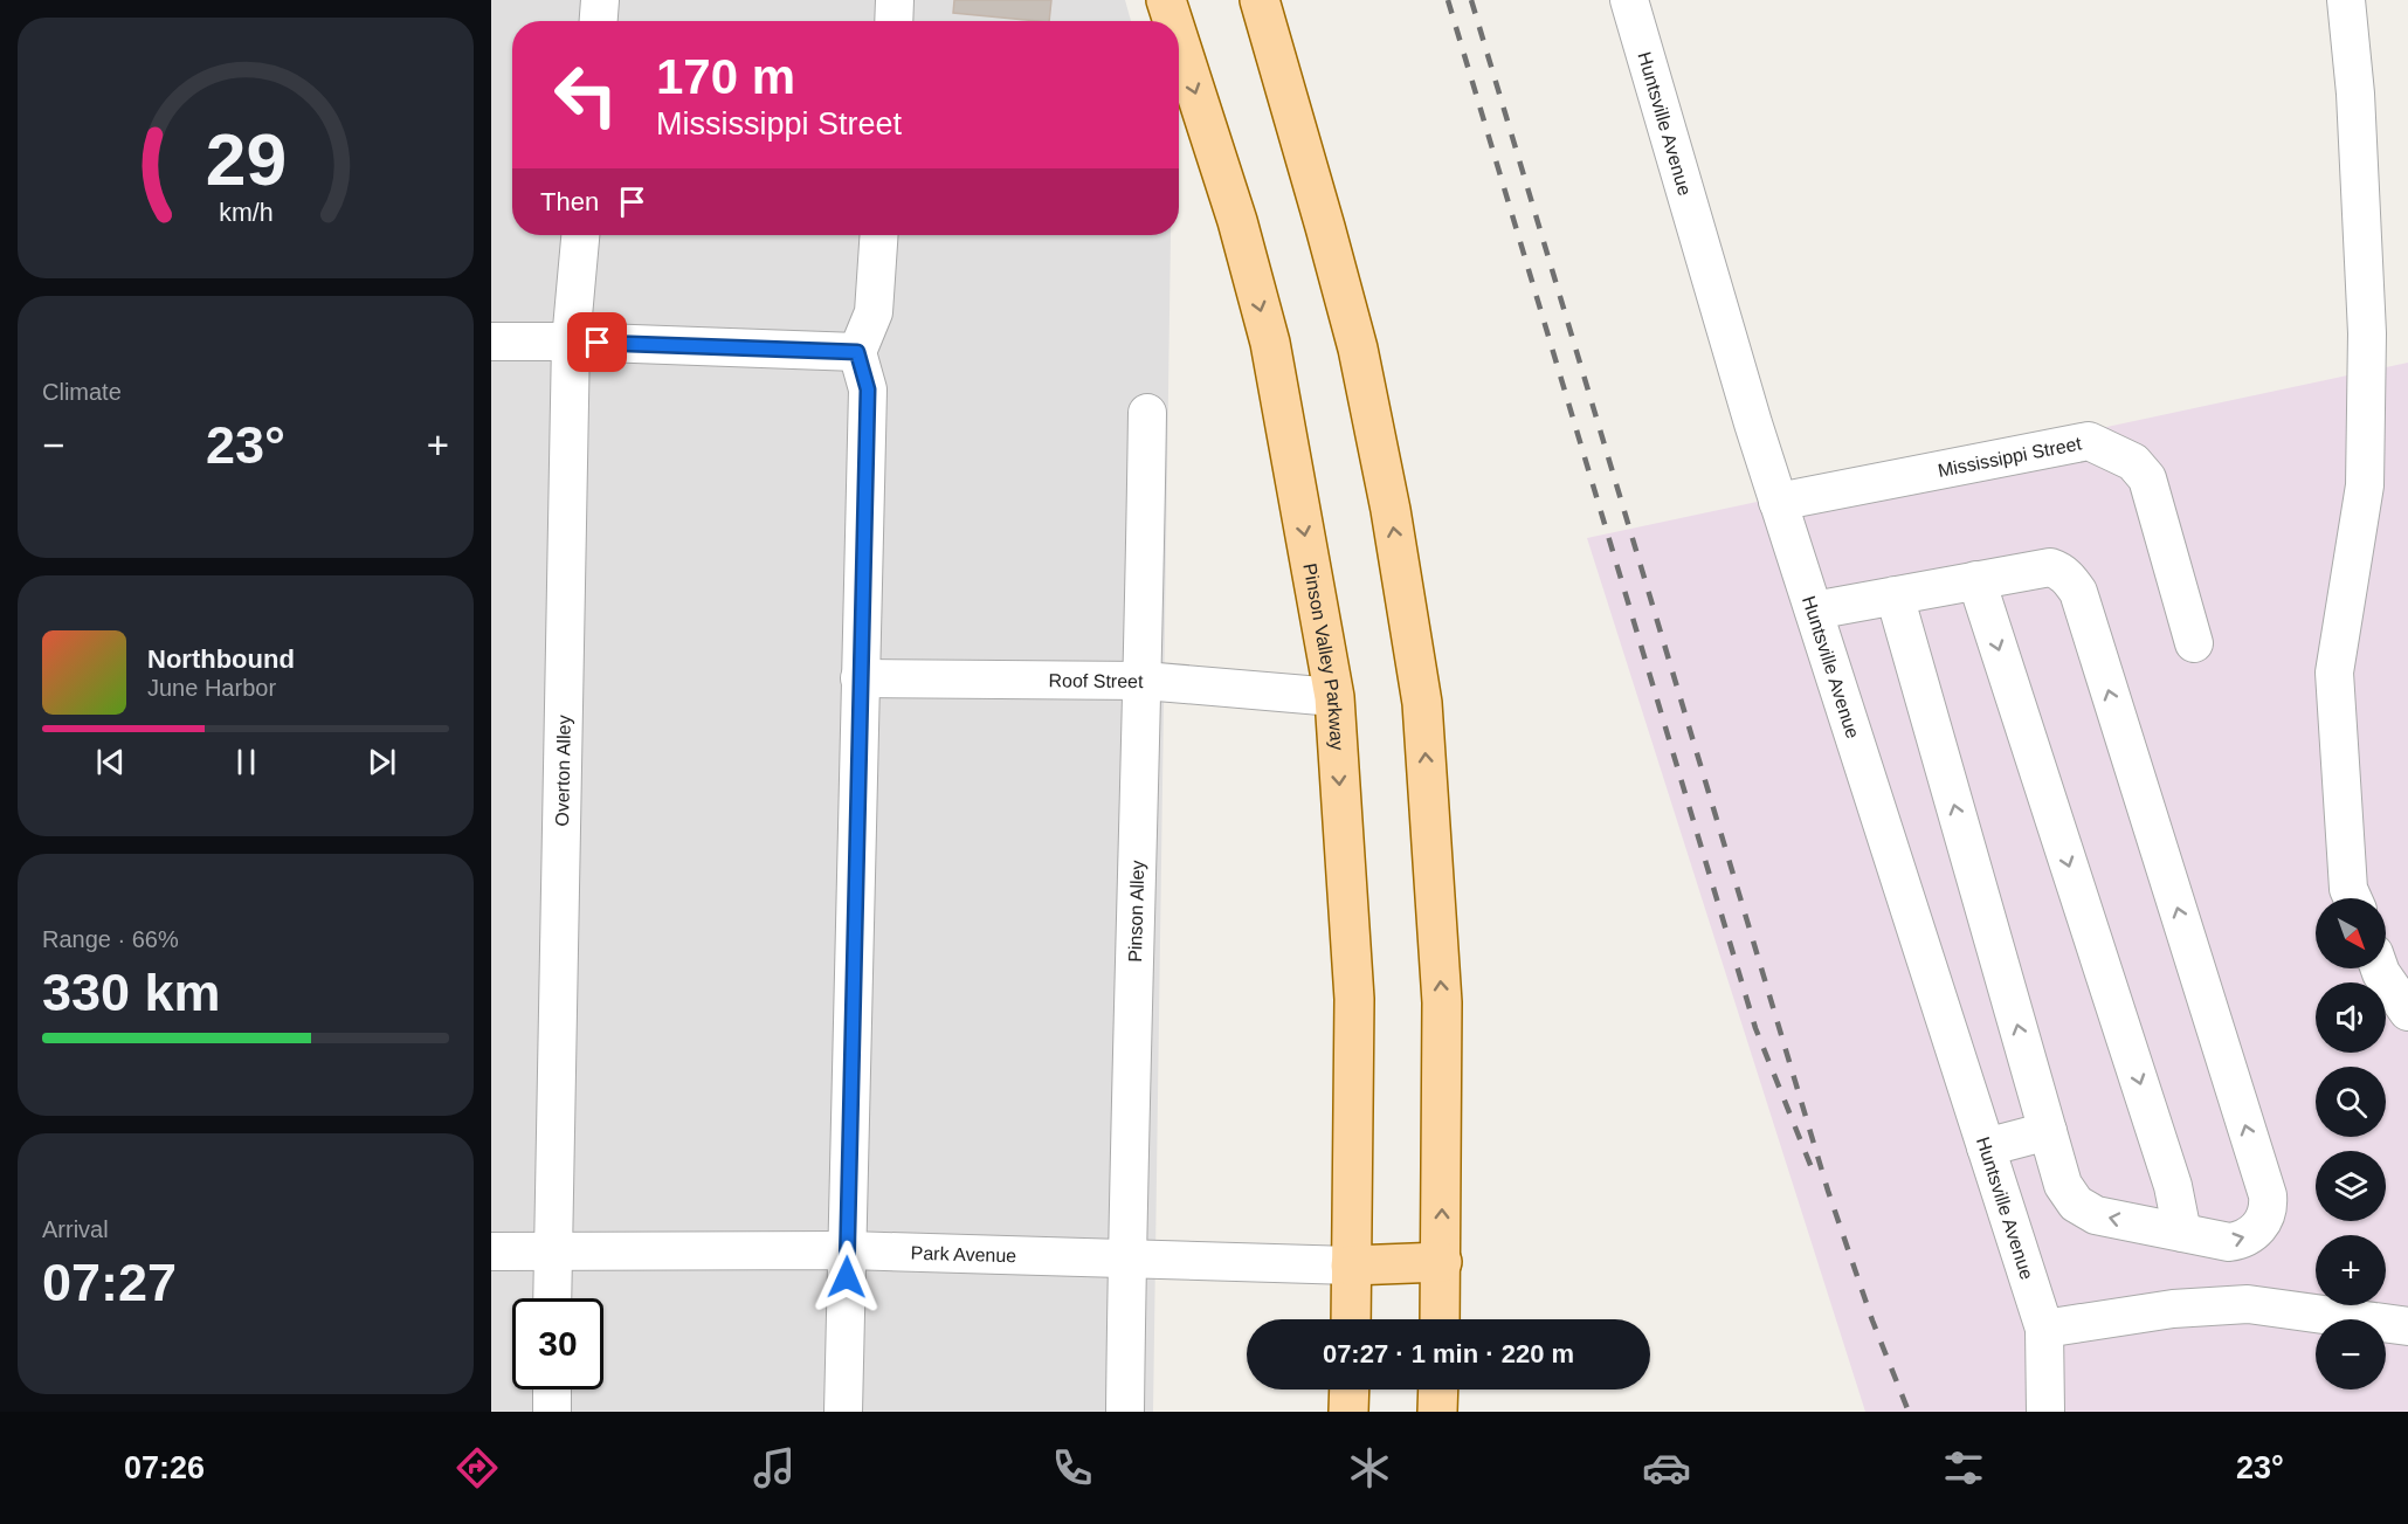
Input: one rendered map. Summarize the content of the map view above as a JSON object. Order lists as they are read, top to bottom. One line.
{"streets":{"main road":["Pinson Valley Parkway"],"street":["Huntsville Avenue","Mississippi Street","Roof Street","Overton Alley","Pinson Alley","Park Avenue"]},"crossings":[["Huntsville Avenue","Mississippi Street"],["Pinson Valley Parkway","Roof Street"],["Pinson Valley Parkway","Park Avenue"],["Roof Street","Pinson Alley"],["Overton Alley","Park Avenue"],["Pinson Alley","Park Avenue"]],"north":"bottom right","page":{"turn":["170 m","Mississippi Street"],"then":"Then","tile":["Climate",["Range · 66%","330 km"],["Arrival","07:27"]],"heat":["−","23°","+"],"song":["Northbound","June Harbor"],"map_buttons":["+","−"],"limit":"30","trip":"07:27 · 1 min · 220 m","tabs":["07:26","23°"],"gauge":["29","km/h"]}}
